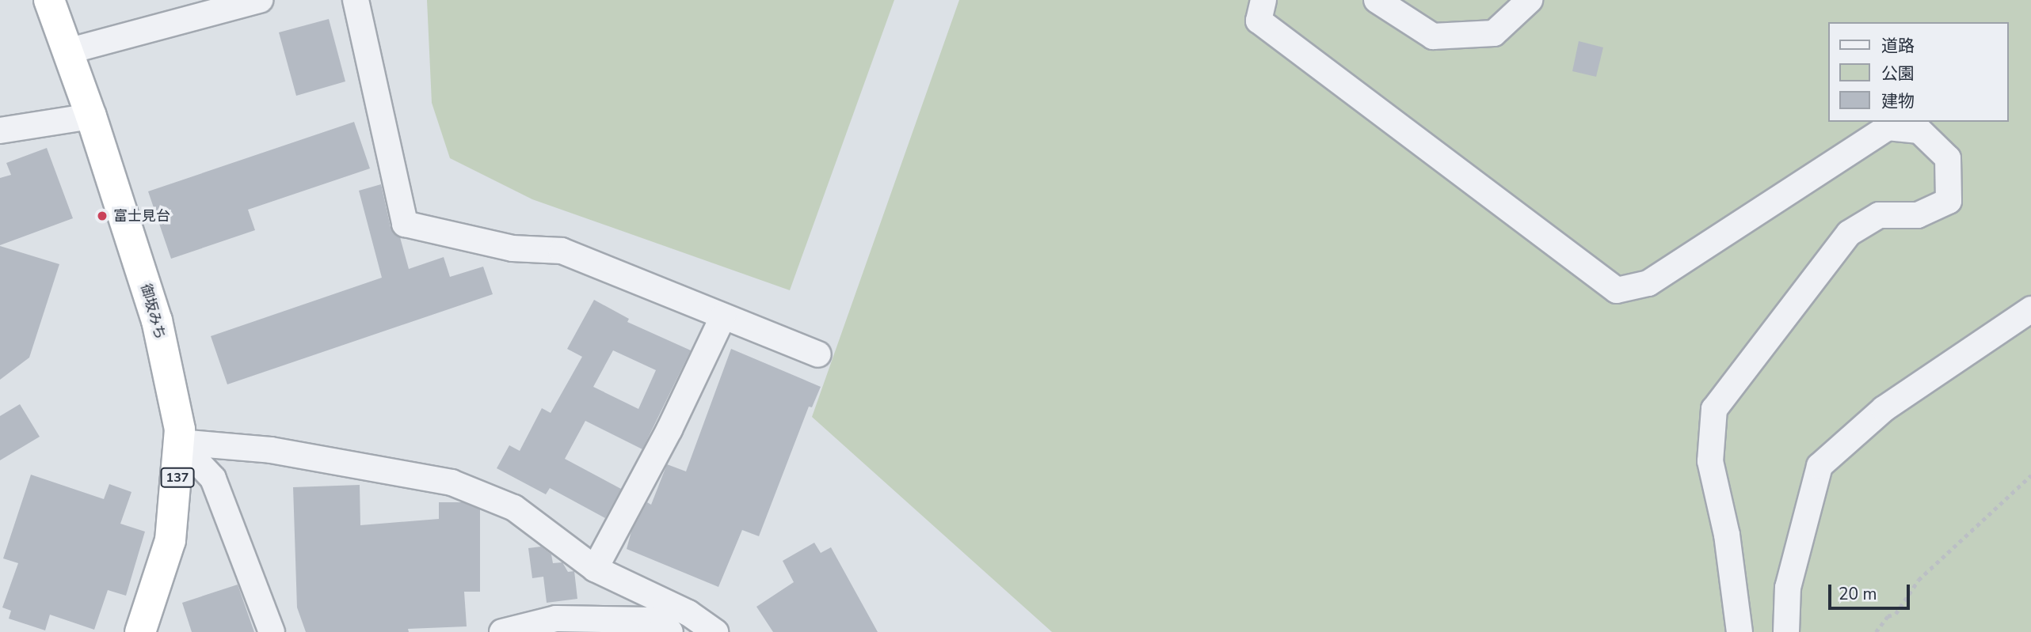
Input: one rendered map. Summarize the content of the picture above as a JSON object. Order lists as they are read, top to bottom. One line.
{"streets":{"highway":["御坂みち","137"]},"places":["富士見台"],"legend":["道路","公園","建物"],"scale_bar":"20 m"}
